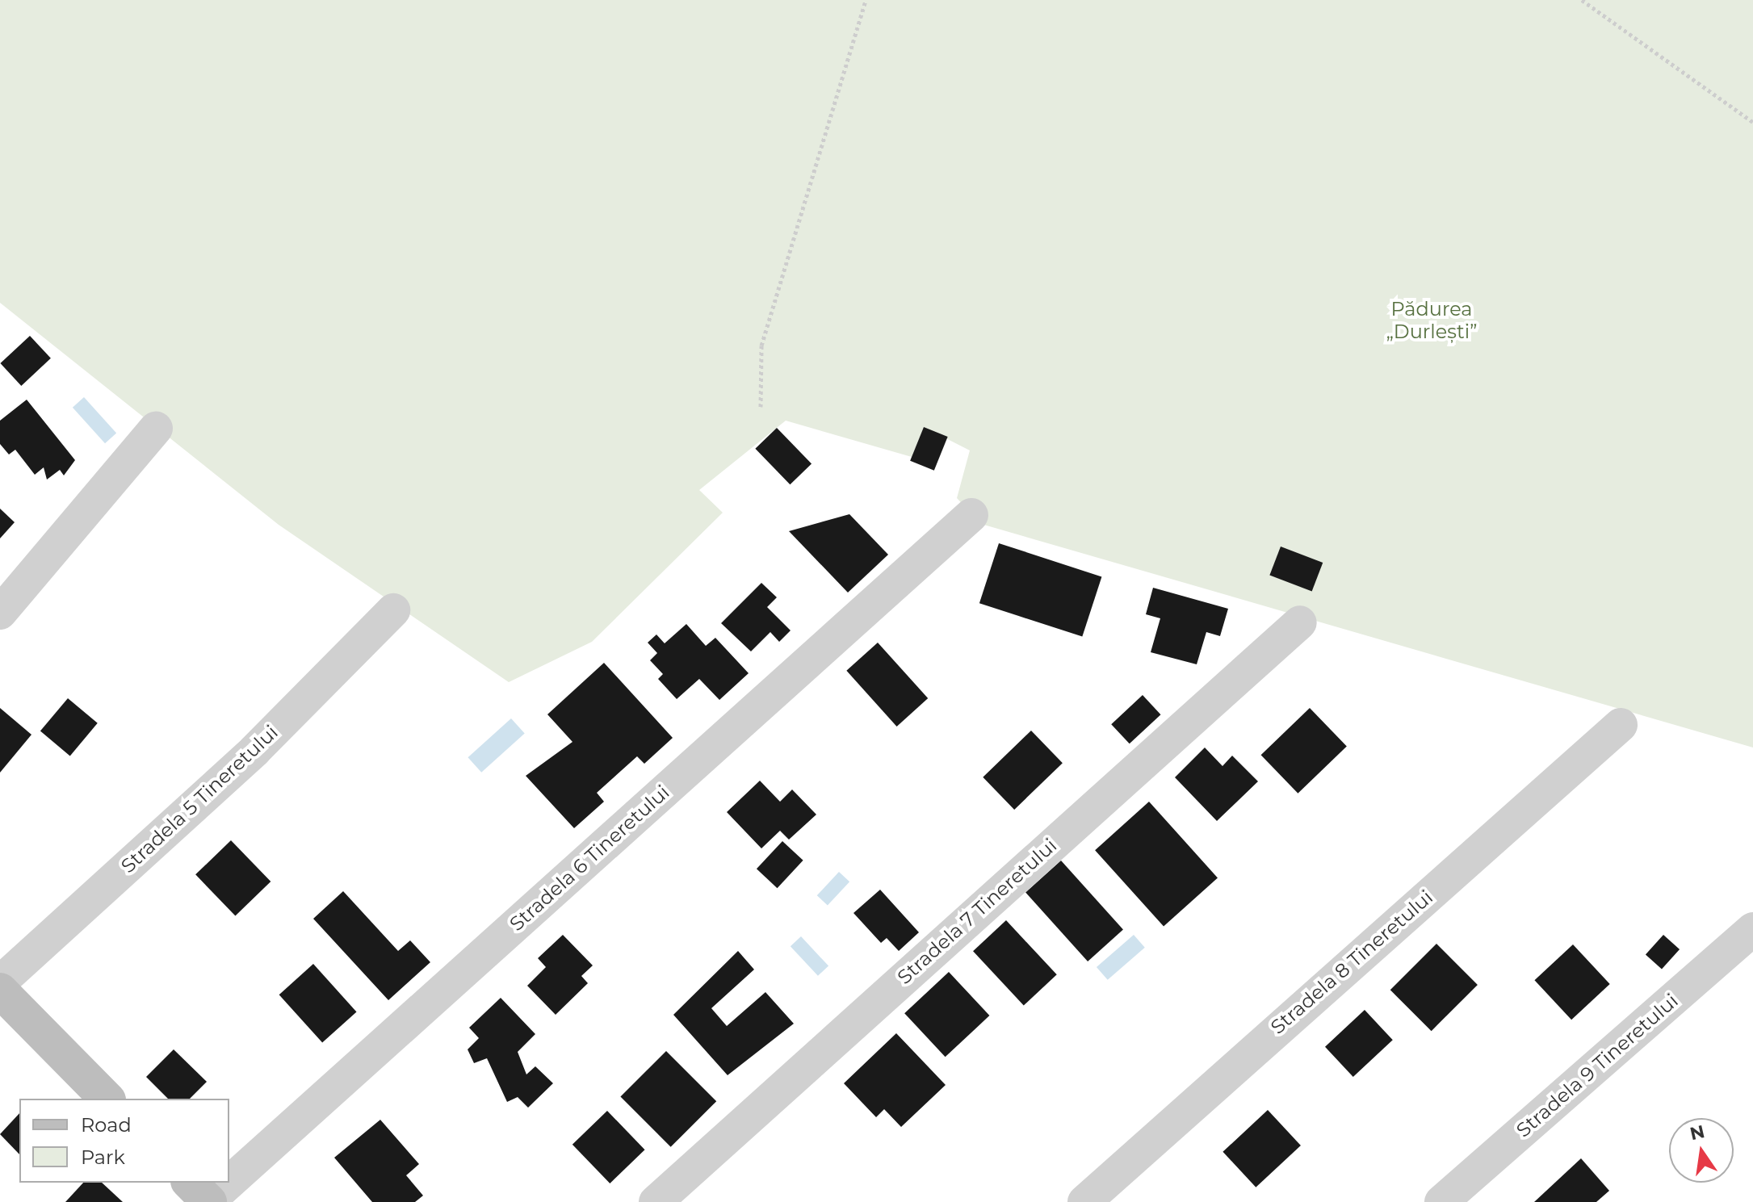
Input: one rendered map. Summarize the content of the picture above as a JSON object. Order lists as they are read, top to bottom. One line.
{"streets":{"street":["Stradela 5 Tineretului","Stradela 6 Tineretului","Stradela 7 Tineretului","Stradela 8 Tineretului","Stradela 9 Tineretului"]},"parks":["Pădurea „Durlești”"],"legend":["Road","Park"],"north":"top"}
